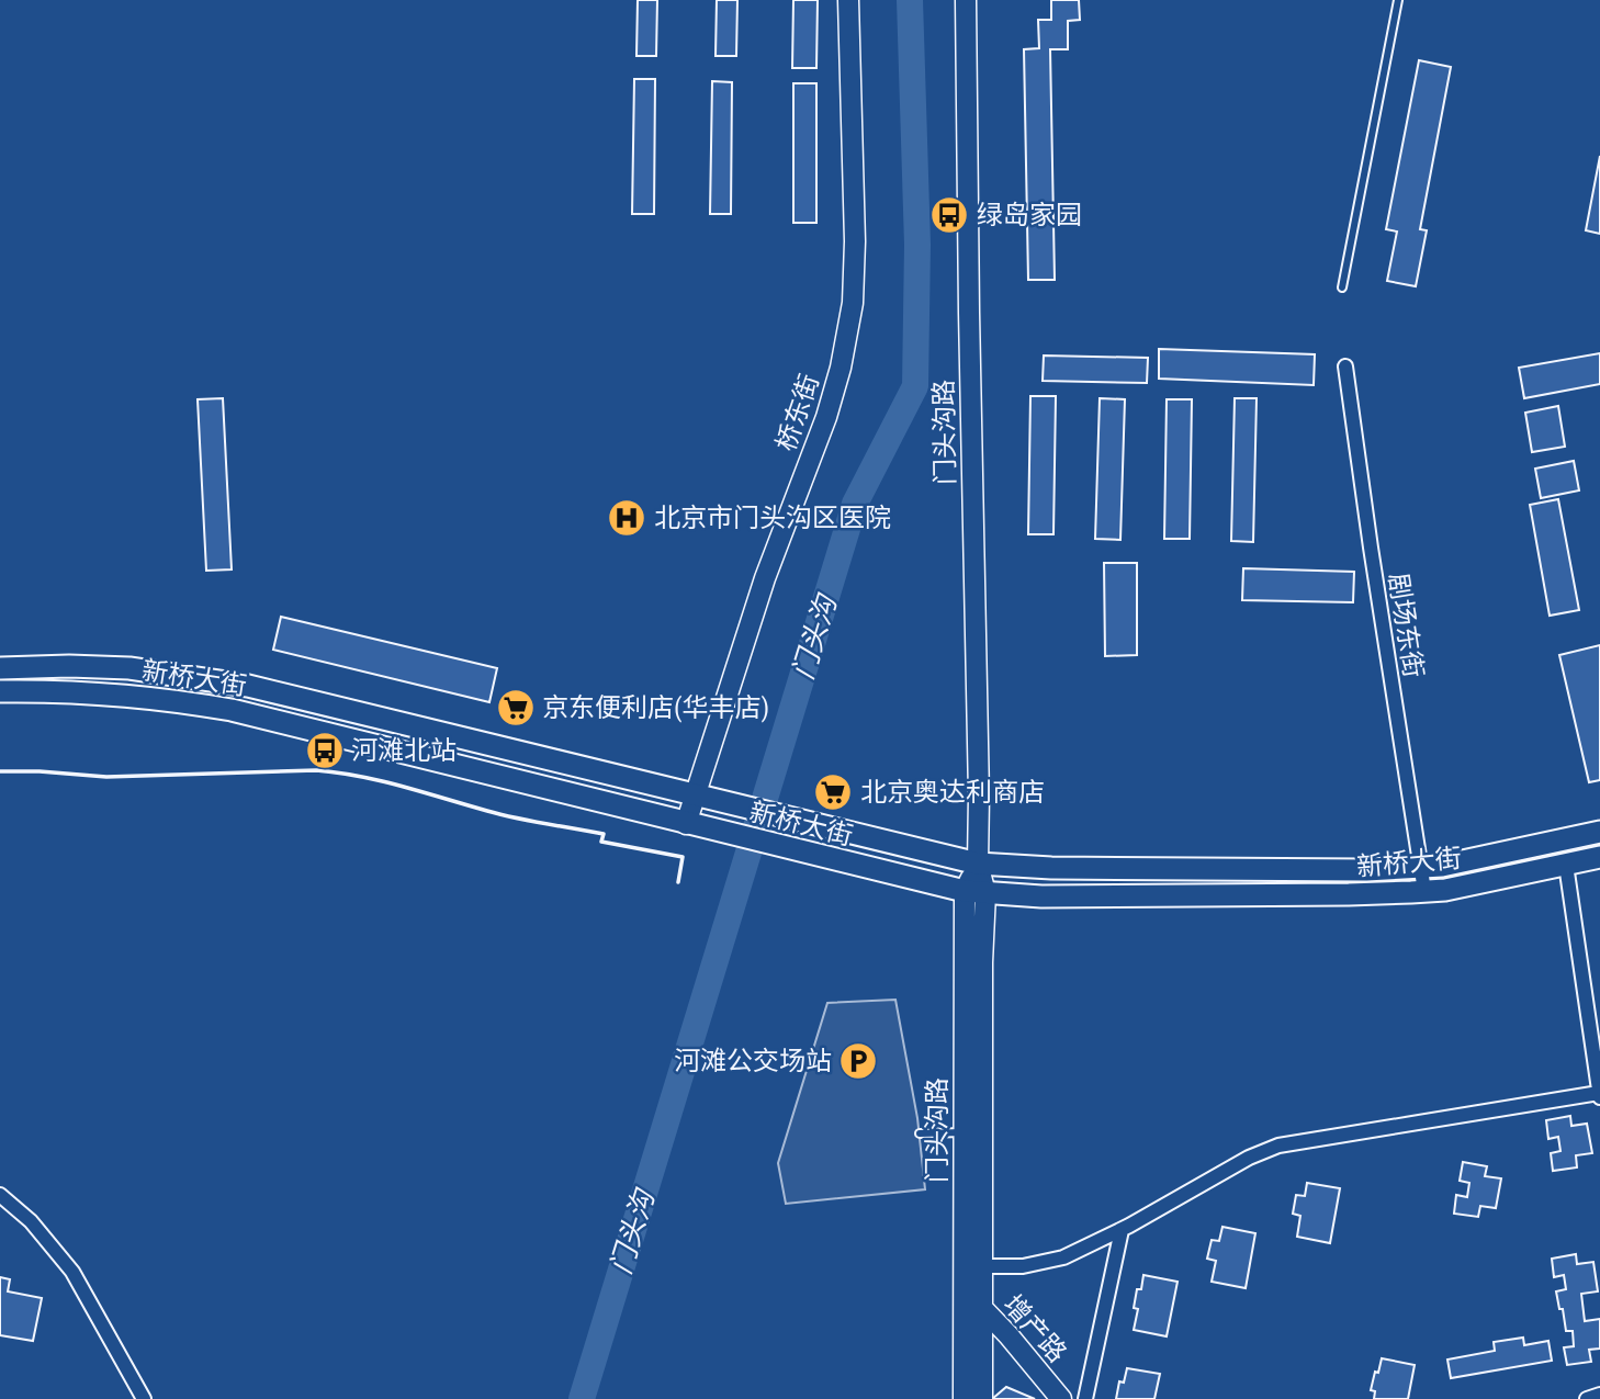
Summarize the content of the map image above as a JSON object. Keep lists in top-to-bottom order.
{
  "streets": {
    "main road": ["新桥大街"],
    "street": [
      "桥东街",
      "门头沟路",
      "剧场东街",
      "增产路"
    ]
  },
  "crossings": [
    ["桥东街", "新桥大街"],
    ["门头沟路", "新桥大街"],
    ["门头沟路", "增产路"],
    ["剧场东街", "新桥大街"]
  ],
  "water": ["门头沟"],
  "places": {
    "bus stop": ["绿岛家园", "河滩北站"],
    "hospital": ["北京市门头沟区医院"],
    "supermarket": ["京东便利店(华丰店)", "北京奥达利商店"],
    "parking": ["河滩公交场站"]
  }
}
